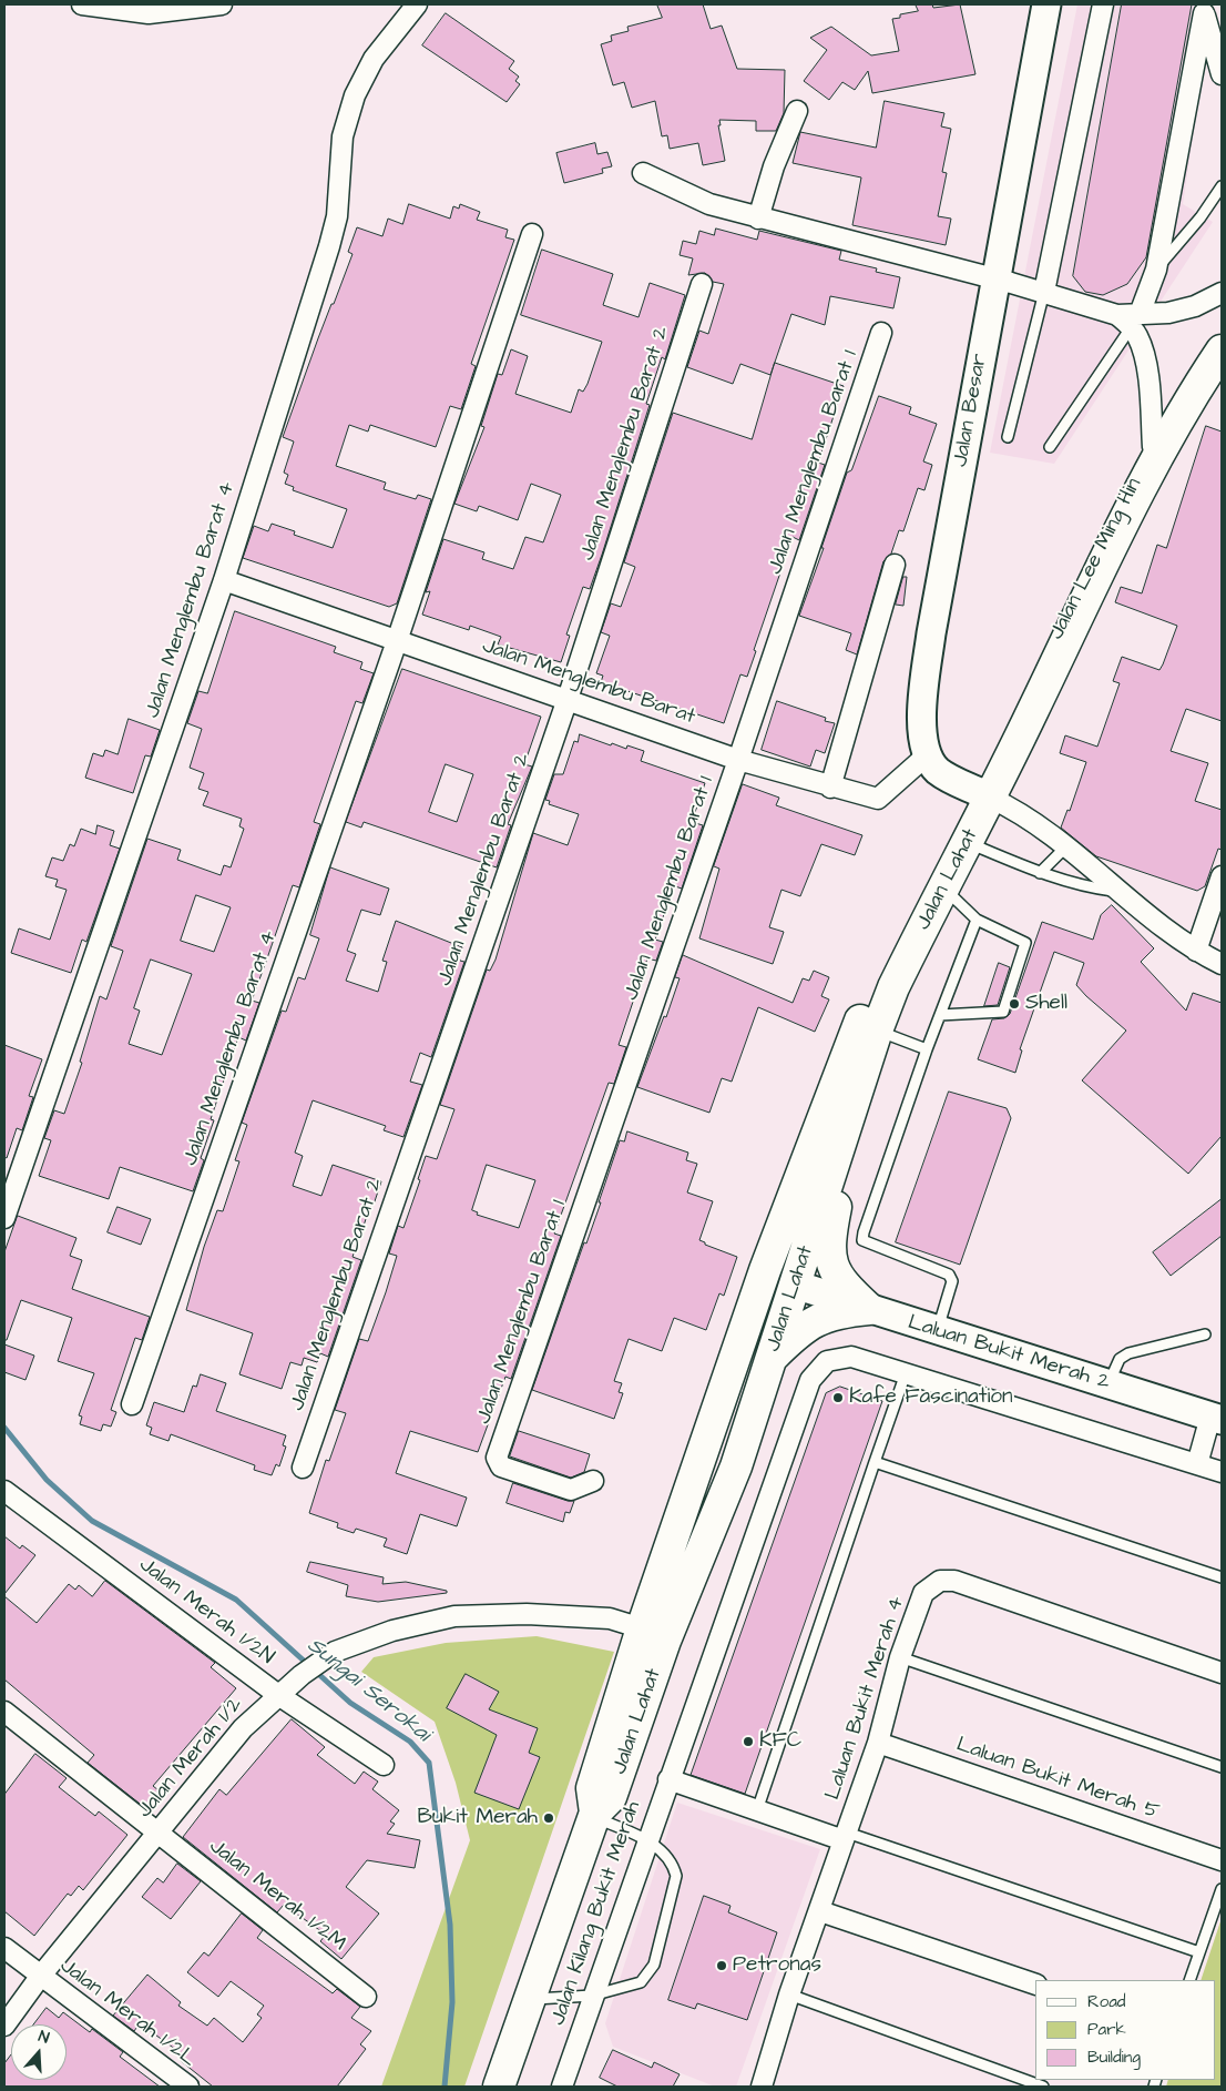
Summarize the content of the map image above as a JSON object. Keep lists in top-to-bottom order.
{
  "streets": {
    "main road": [
      "Jalan Besar",
      "Jalan Lee Ming Hin",
      "Jalan Lahat",
      "Laluan Bukit Merah 2"
    ],
    "street": [
      "Jalan Menglembu Barat 2",
      "Jalan Menglembu Barat 1",
      "Jalan Menglembu Barat 4",
      "Jalan Menglembu Barat",
      "Jalan Merah 1/2N",
      "Laluan Bukit Merah 4",
      "Jalan Merah 1/2",
      "Laluan Bukit Merah 5",
      "Jalan Merah 1/2M",
      "Jalan Kilang Bukit Merah",
      "Jalan Merah 1/2L"
    ]
  },
  "crossings": [
    ["Jalan Besar", "Jalan Menglembu Barat"],
    ["Jalan Menglembu Barat 2", "Jalan Menglembu Barat"],
    ["Jalan Menglembu Barat 1", "Jalan Menglembu Barat"],
    ["Jalan Lee Ming Hin", "Jalan Lahat"],
    ["Jalan Menglembu Barat 4", "Jalan Menglembu Barat"],
    ["Jalan Lahat", "Laluan Bukit Merah 2"],
    ["Jalan Lahat", "Jalan Merah 1/2"],
    ["Jalan Merah 1/2N", "Jalan Merah 1/2"],
    ["Laluan Bukit Merah 4", "Laluan Bukit Merah 5"],
    ["Jalan Merah 1/2", "Jalan Merah 1/2M"],
    ["Jalan Merah 1/2", "Jalan Merah 1/2L"]
  ],
  "water": ["Sungai Serokai"],
  "places": [
    "Shell",
    "Kafe Fascination",
    "KFC",
    "Bukit Merah",
    "Petronas"
  ],
  "legend": ["Road", "Park", "Building"],
  "north": "top"
}
